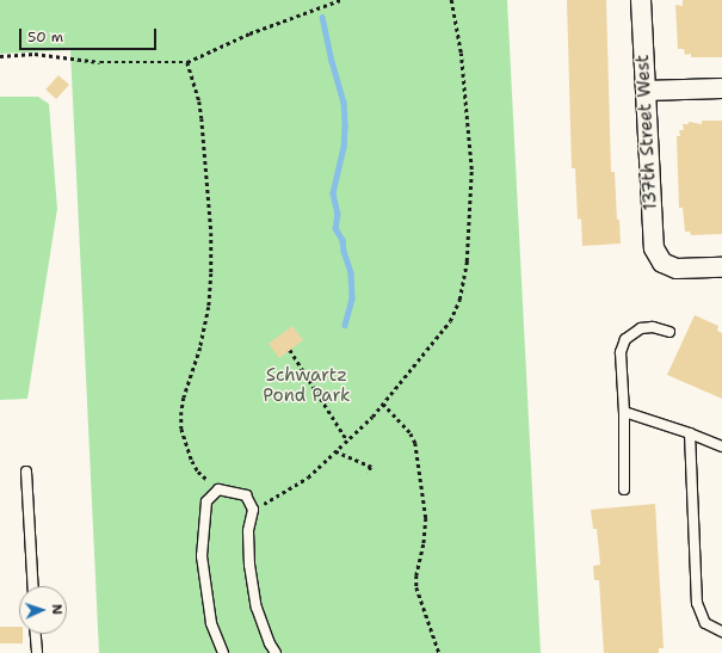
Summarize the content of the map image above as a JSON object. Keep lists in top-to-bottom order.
{
  "streets": {
    "street": ["137th Street West"]
  },
  "parks": ["Schwartz Pond Park"],
  "scale_bar": "50 m",
  "north": "right"
}
